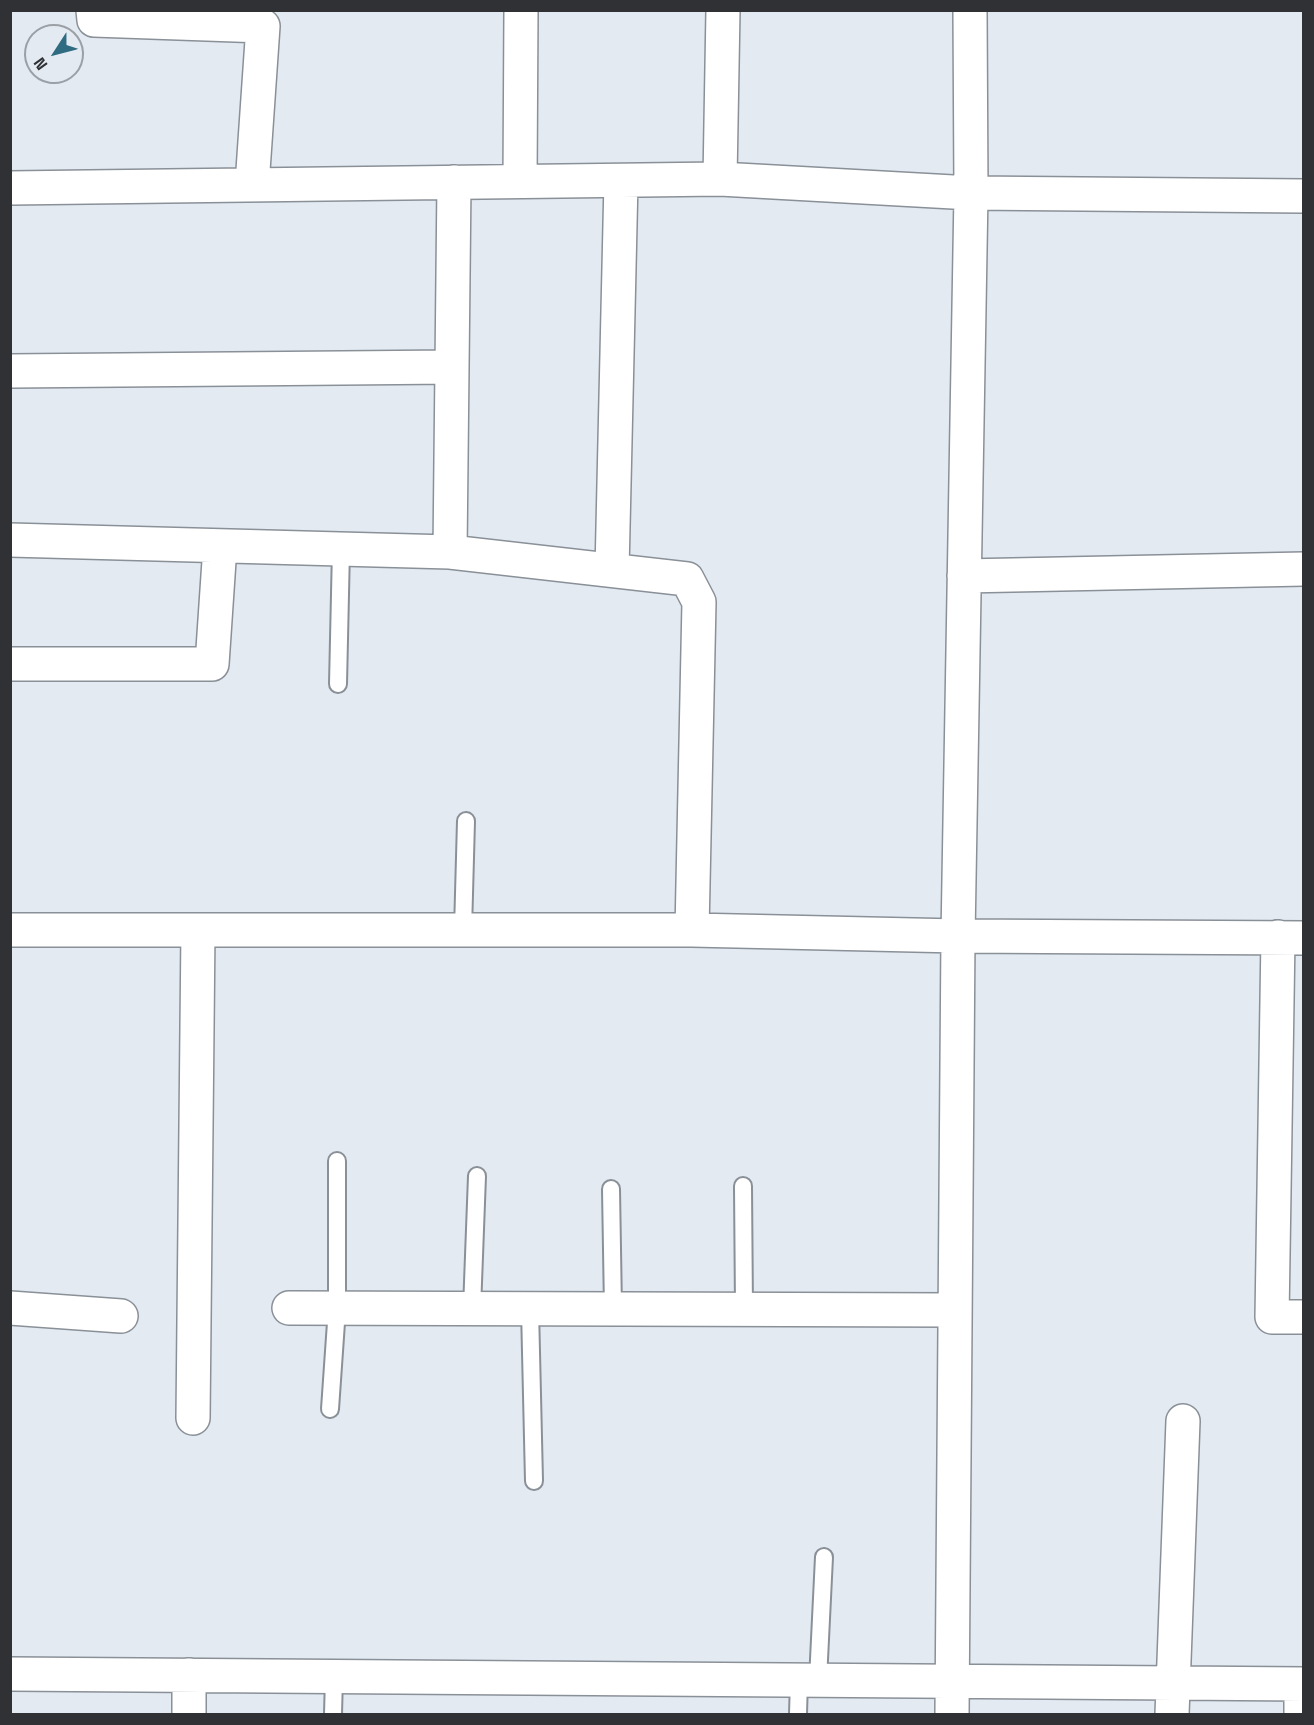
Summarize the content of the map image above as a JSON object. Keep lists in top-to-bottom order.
{
  "north": "bottom left"
}
